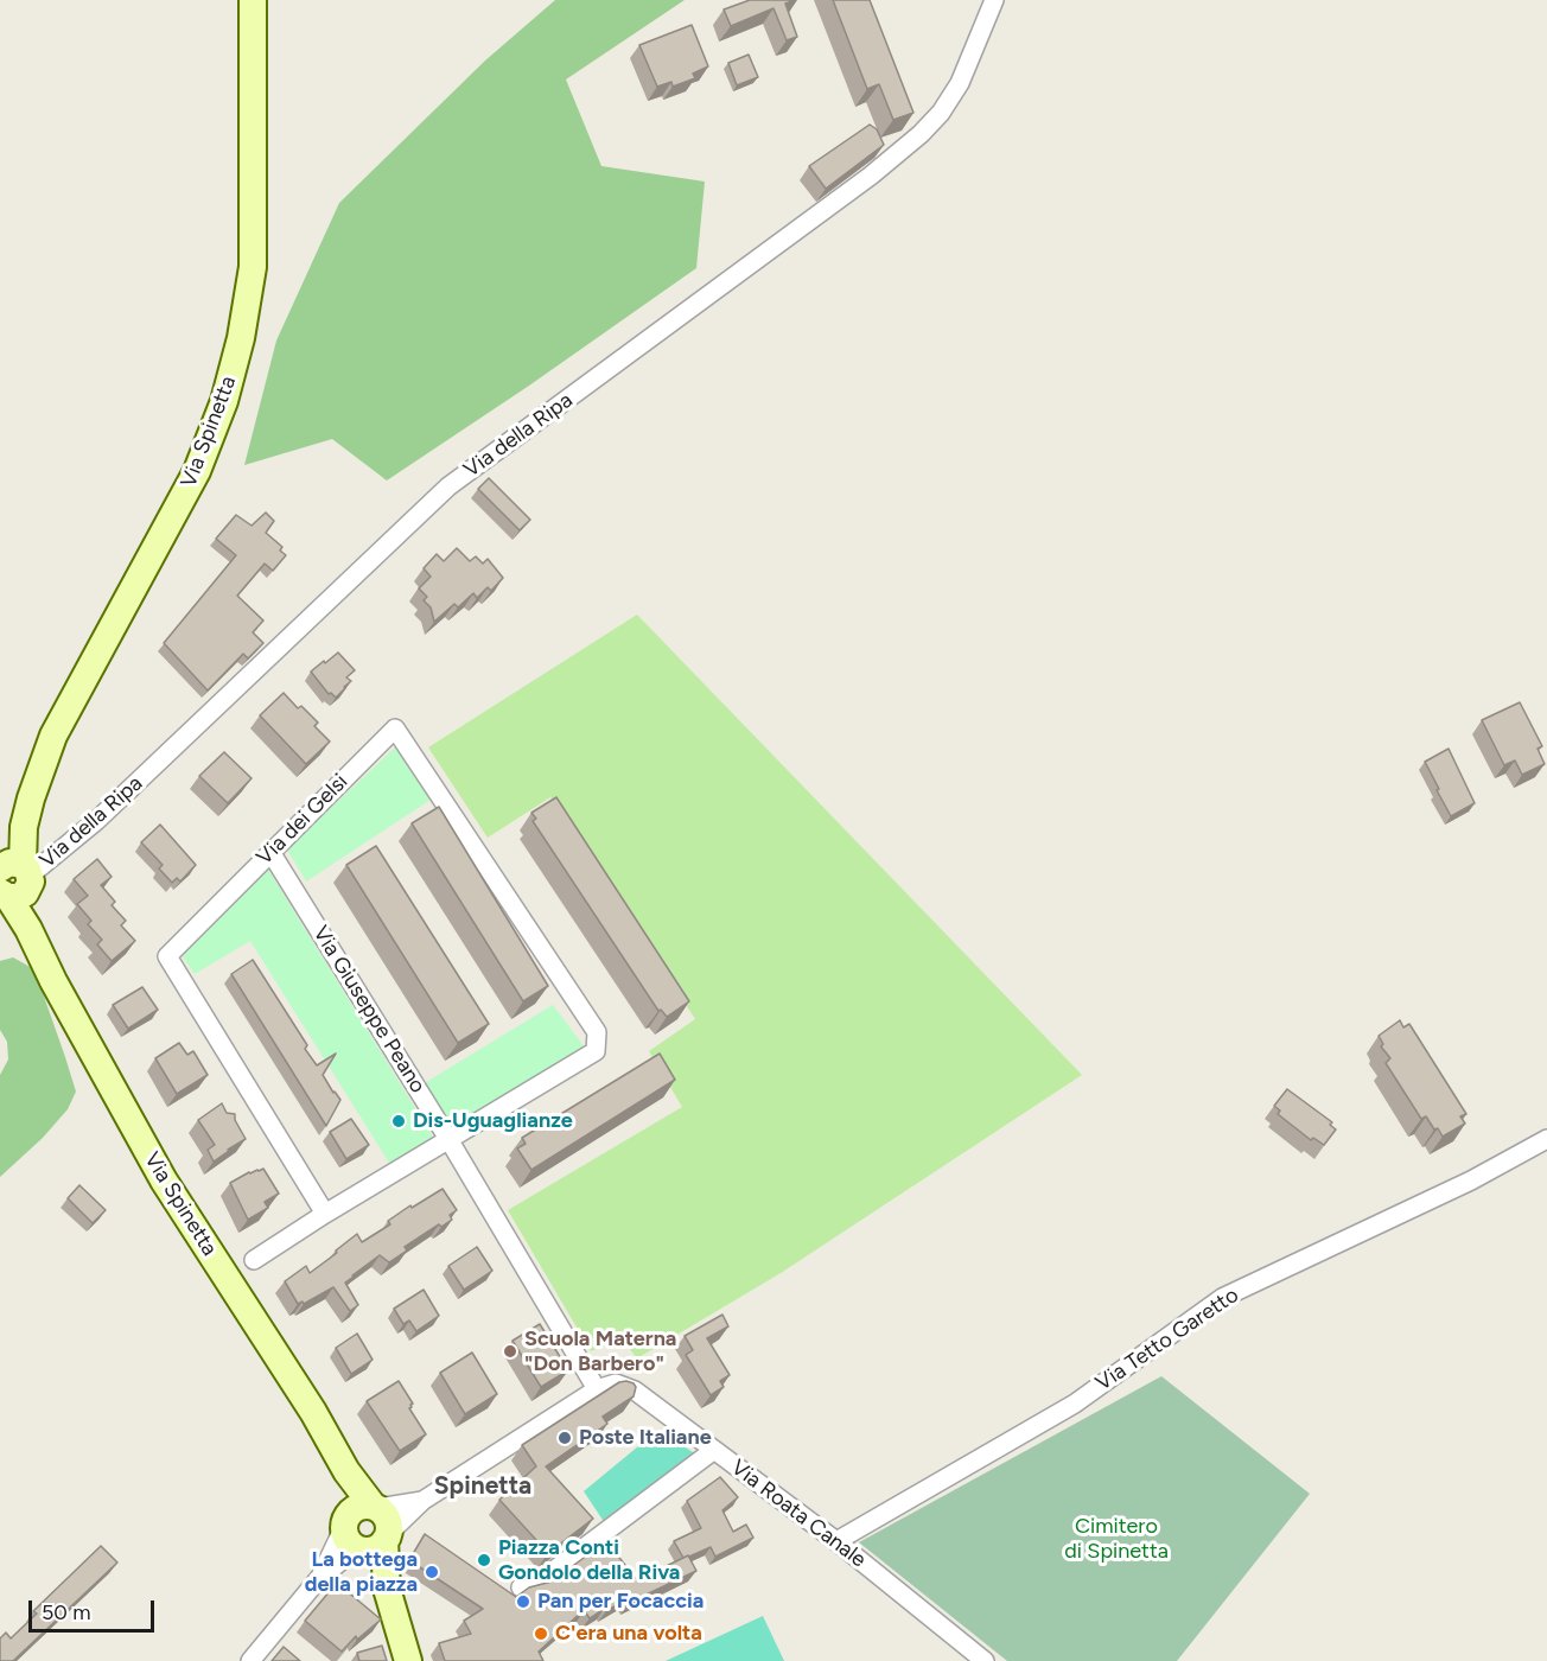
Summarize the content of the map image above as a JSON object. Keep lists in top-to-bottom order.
{
  "streets": {
    "main road": ["Via Spinetta"],
    "street": [
      "Via della Ripa",
      "Via dei Gelsi",
      "Via Giuseppe Peano",
      "Via Tetto Garetto",
      "Via Roata Canale"
    ]
  },
  "crossings": [
    ["Via Spinetta", "Via della Ripa"],
    ["Via dei Gelsi", "Via Giuseppe Peano"],
    ["Via Giuseppe Peano", "Via Roata Canale"],
    ["Via Tetto Garetto", "Via Roata Canale"]
  ],
  "districts": ["Spinetta"],
  "parks": ["Cimitero di Spinetta"],
  "places": [
    "Dis-Uguaglianze",
    "Scuola Materna \"Don Barbero\"",
    "Poste Italiane",
    "Piazza Conti Gondolo della Riva",
    "La bottega della piazza",
    "Pan per Focaccia",
    "C'era una volta"
  ],
  "scale_bar": "50 m"
}
